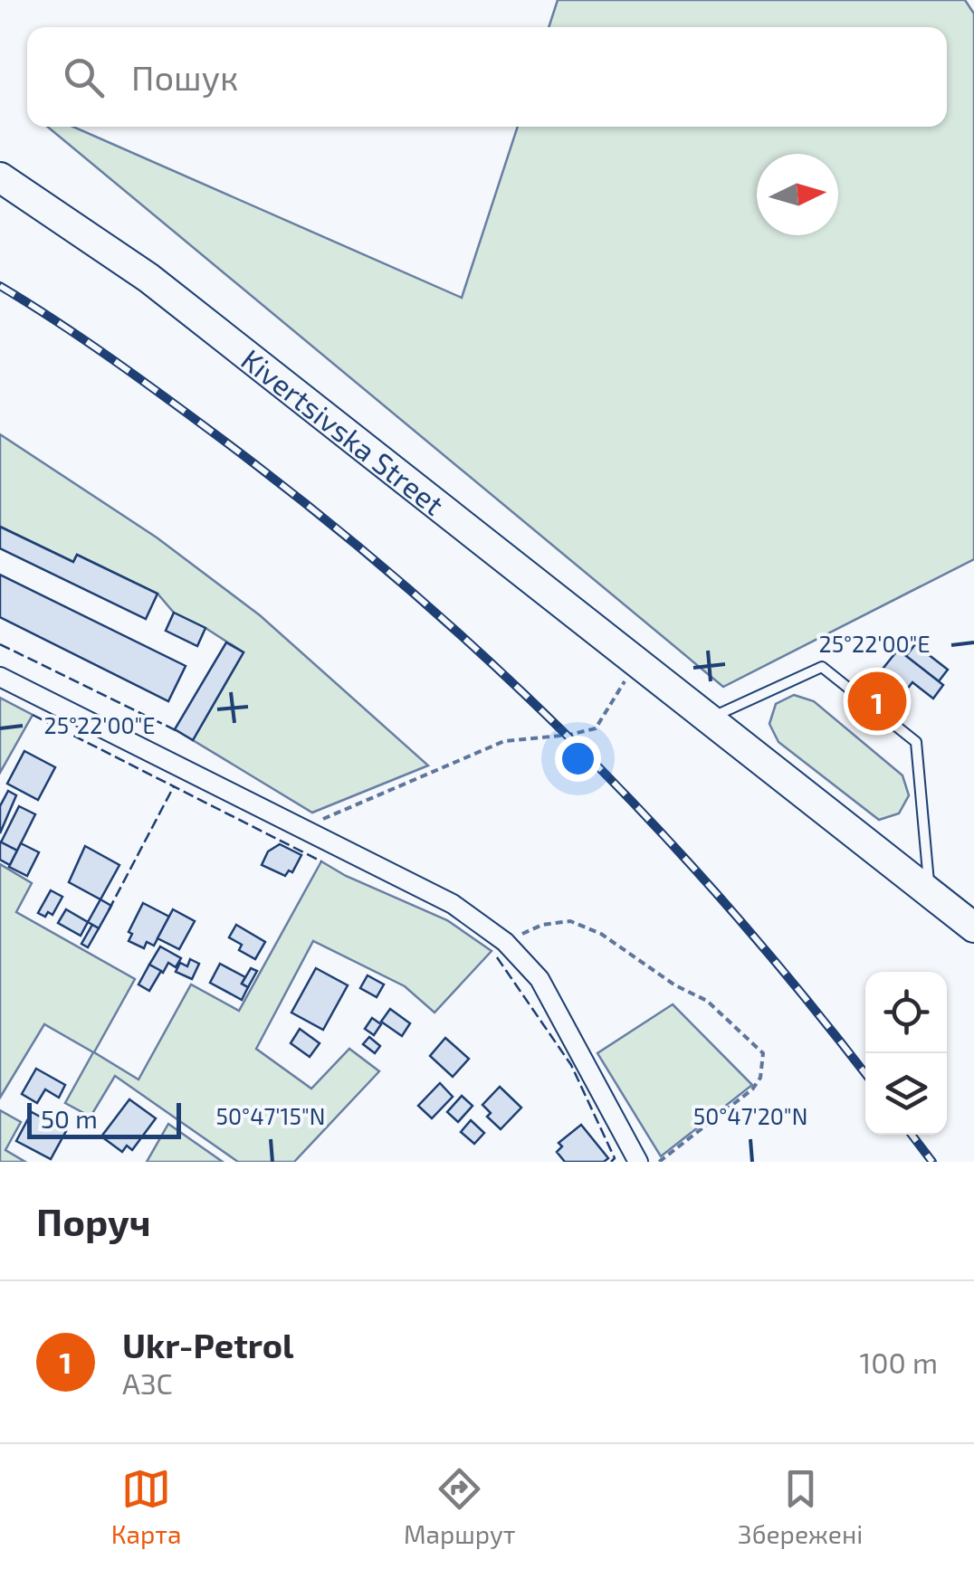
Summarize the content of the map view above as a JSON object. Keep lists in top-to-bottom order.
{
  "streets": {
    "main road": ["Kivertsivska Street"]
  },
  "scale_bar": "50 m",
  "north": "right",
  "page": {
    "search": "Пошук",
    "pins": "1",
    "scale": "50 m",
    "heading": "Поруч",
    "list": [
      {
        "mark": "1",
        "name": "Ukr-Petrol",
        "note": "АЗС",
        "value": "100 m"
      }
    ],
    "nav": ["Карта", "Маршрут", "Збережені"]
  },
  "coordinates": ["25°22'00\"E", "50°47'15\"N", "50°47'20\"N"]
}
